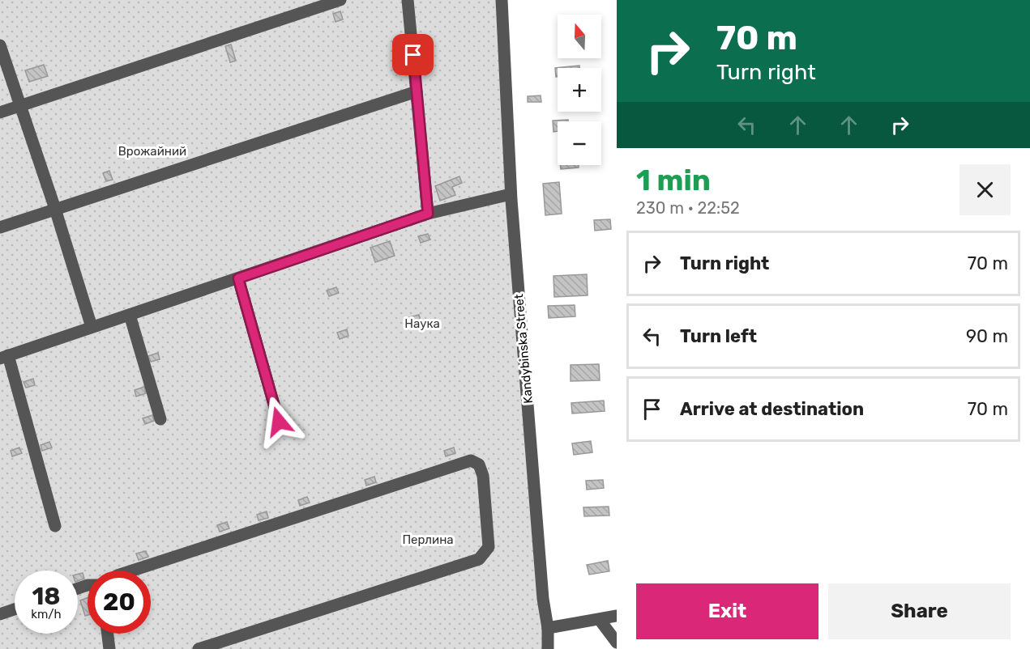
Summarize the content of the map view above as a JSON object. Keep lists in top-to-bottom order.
{
  "streets": {
    "street": ["Kandybinska Street"]
  },
  "parks": ["Врожайний", "Наука", "Перлина"],
  "north": "top",
  "page": {
    "turn": ["70 m", "Turn right"],
    "map_buttons": ["+", "−"],
    "heading": ["1 min", "230 m · 22:52"],
    "list": [
      {
        "name": "Turn right",
        "value": "70 m"
      },
      {
        "name": "Turn left",
        "value": "90 m"
      },
      {
        "name": "Arrive at destination",
        "value": "70 m"
      }
    ],
    "speed": "18 km/h",
    "limit": "20",
    "buttons": ["Exit", "Share"]
  }
}
